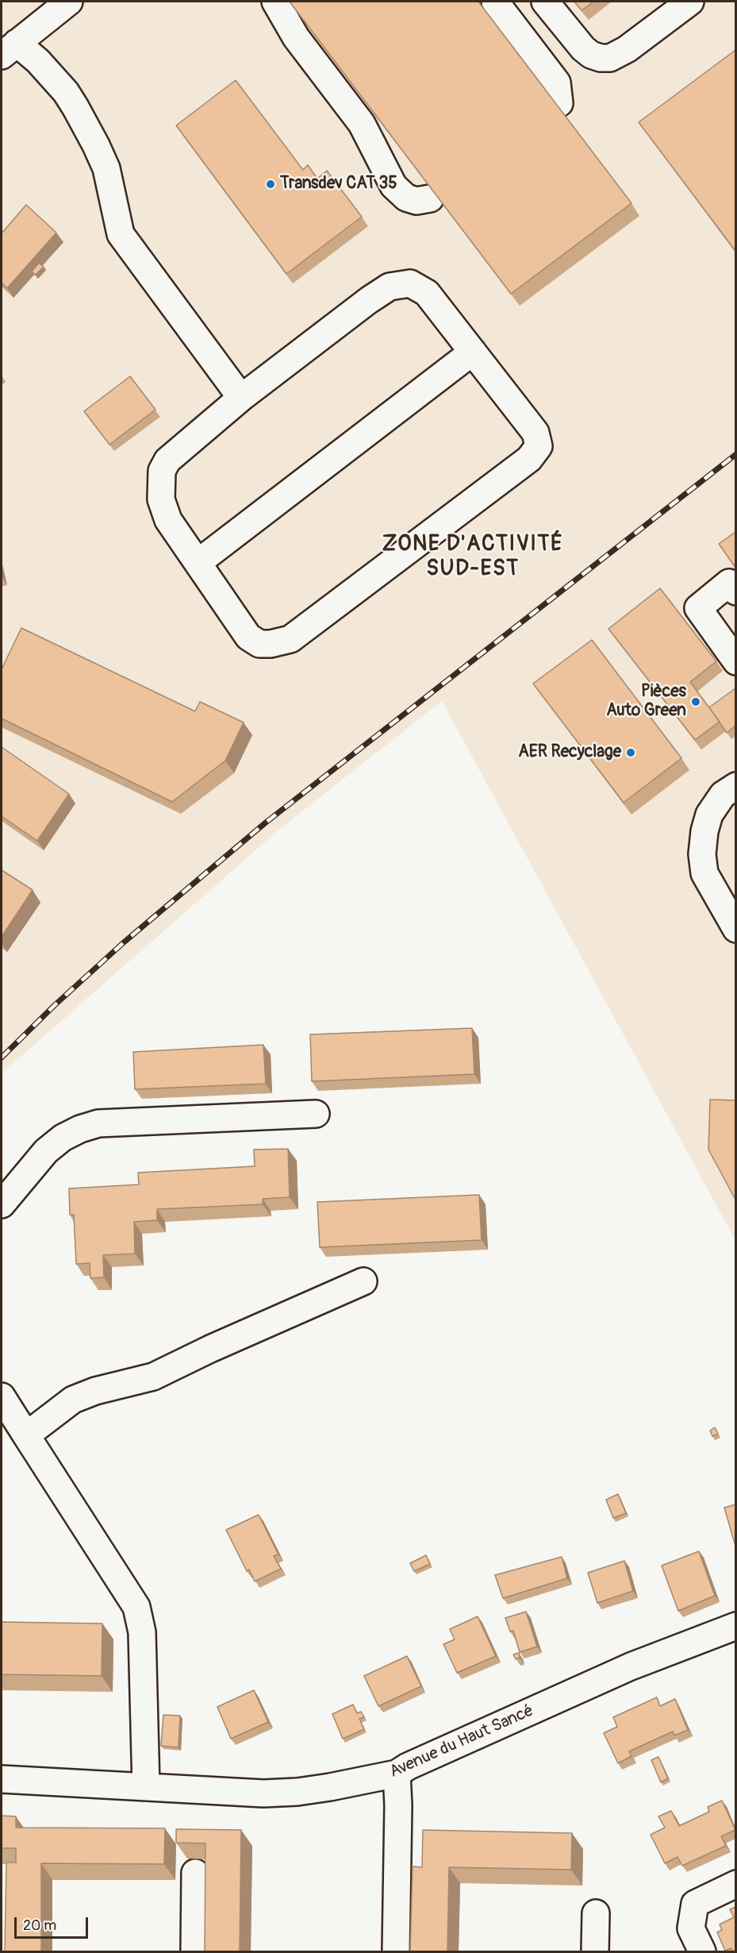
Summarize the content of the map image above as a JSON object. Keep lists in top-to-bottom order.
{
  "streets": {
    "street": ["Avenue du Haut Sancé"]
  },
  "districts": ["ZONE D'ACTIVITÉ SUD-EST"],
  "places": ["Transdev CAT 35", "Pièces Auto Green", "AER Recyclage"],
  "scale_bar": "20 m"
}
